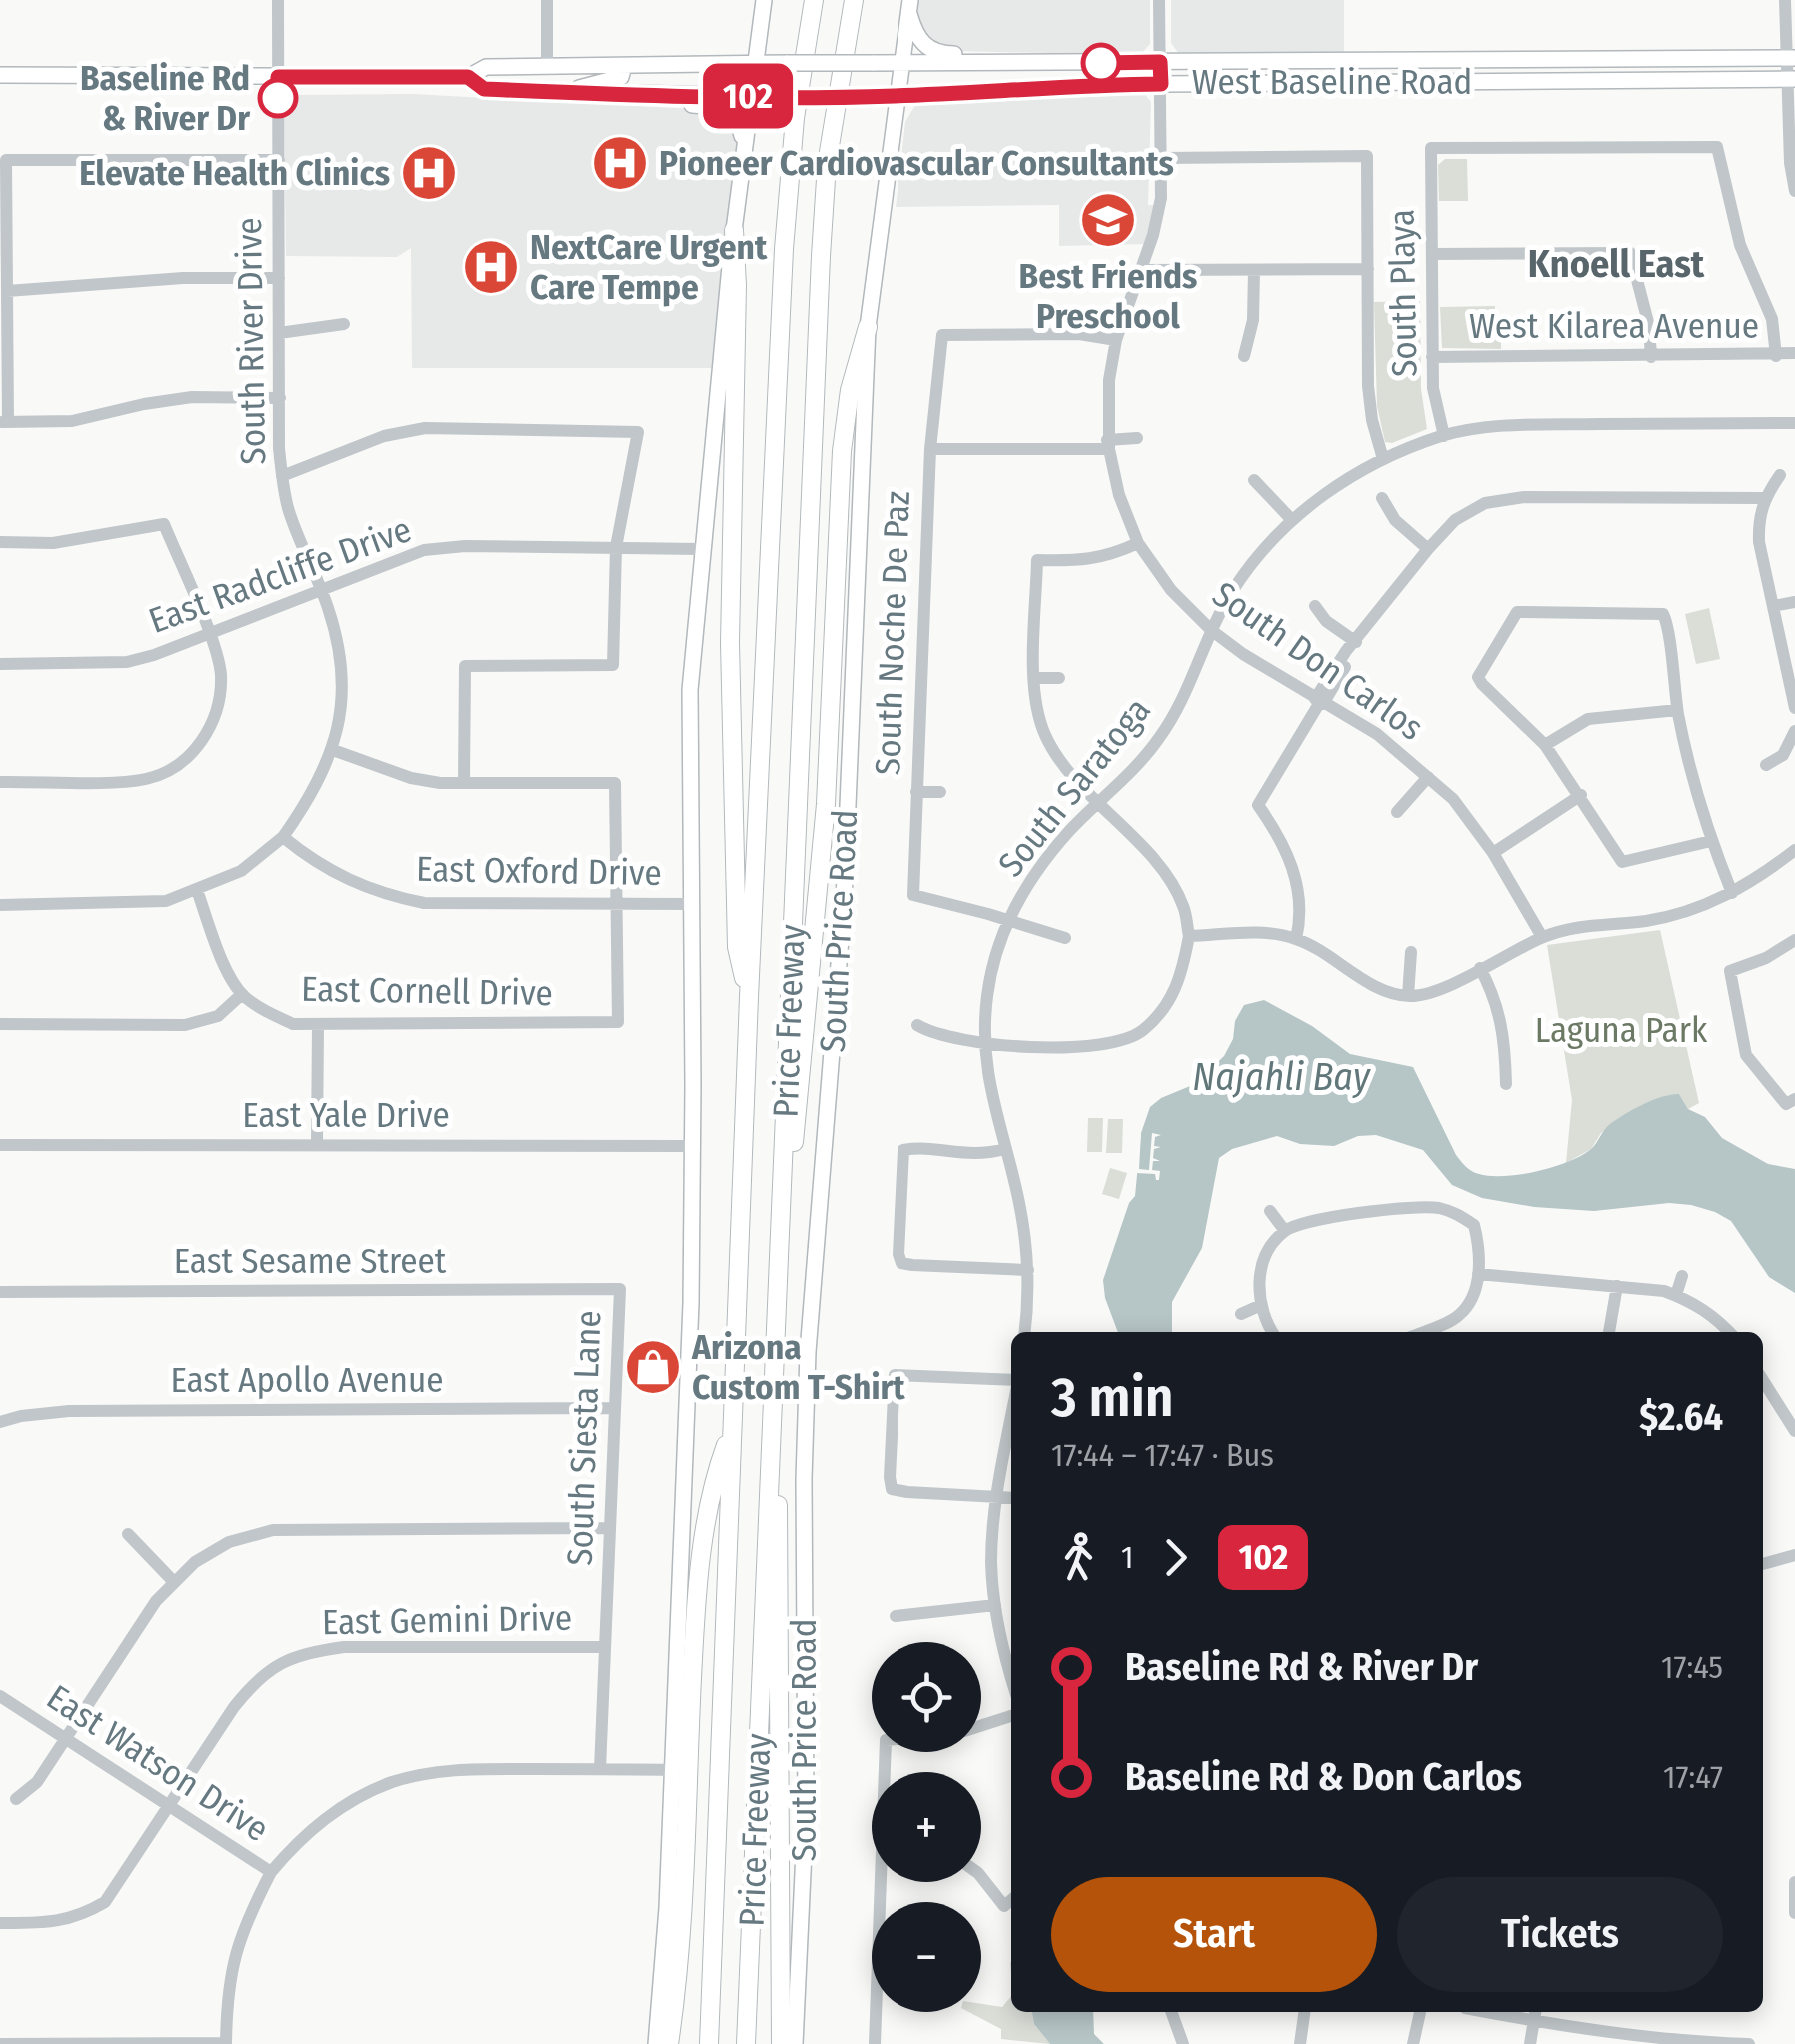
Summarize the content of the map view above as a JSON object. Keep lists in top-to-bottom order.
{
  "streets": {
    "highway": ["Price Freeway"],
    "main road": ["West Baseline Road", "South Price Road"],
    "street": [
      "South Playa",
      "West Kilarea Avenue",
      "South River Drive",
      "East Radcliffe Drive",
      "South Noche De Paz",
      "South Don Carlos",
      "South Saratoga",
      "East Oxford Drive",
      "East Cornell Drive",
      "East Yale Drive",
      "East Sesame Street",
      "East Apollo Avenue",
      "South Siesta Lane",
      "East Gemini Drive",
      "East Watson Drive"
    ]
  },
  "crossings": [
    ["West Baseline Road", "South Don Carlos"],
    ["West Baseline Road", "South Price Road"],
    ["South Playa", "West Kilarea Avenue"],
    ["South Playa", "South Saratoga"],
    ["South River Drive", "East Radcliffe Drive"],
    ["South River Drive", "East Oxford Drive"],
    ["South Noche De Paz", "South Don Carlos"],
    ["South Noche De Paz", "South Saratoga"],
    ["South Don Carlos", "South Saratoga"],
    ["East Oxford Drive", "East Cornell Drive"],
    ["East Sesame Street", "South Siesta Lane"],
    ["East Apollo Avenue", "South Siesta Lane"],
    ["South Siesta Lane", "East Gemini Drive"],
    ["South Siesta Lane", "East Watson Drive"],
    ["East Gemini Drive", "East Watson Drive"]
  ],
  "districts": ["Knoell East"],
  "water": ["Najahli Bay"],
  "parks": ["Laguna Park"],
  "places": {
    "other": ["Baseline Rd & River Dr"],
    "hospital": ["Pioneer Cardiovascular Consultants", "Elevate Health Clinics", "NextCare Urgent Care Tempe"],
    "school or university": ["Best Friends Preschool"],
    "shop": ["Arizona Custom T-Shirt"]
  },
  "lines": ["bus line 102"],
  "page": {
    "on_map": "102",
    "heading": ["3 min", "17:44 – 17:47 · Bus", "$2.64"],
    "legs": ["1", "102"],
    "list": [
      {
        "name": "Baseline Rd & River Dr",
        "value": "17:45"
      },
      {
        "name": "Baseline Rd & Don Carlos",
        "value": "17:47"
      }
    ],
    "map_buttons": ["+", "−"],
    "buttons": ["Start", "Tickets"]
  }
}
